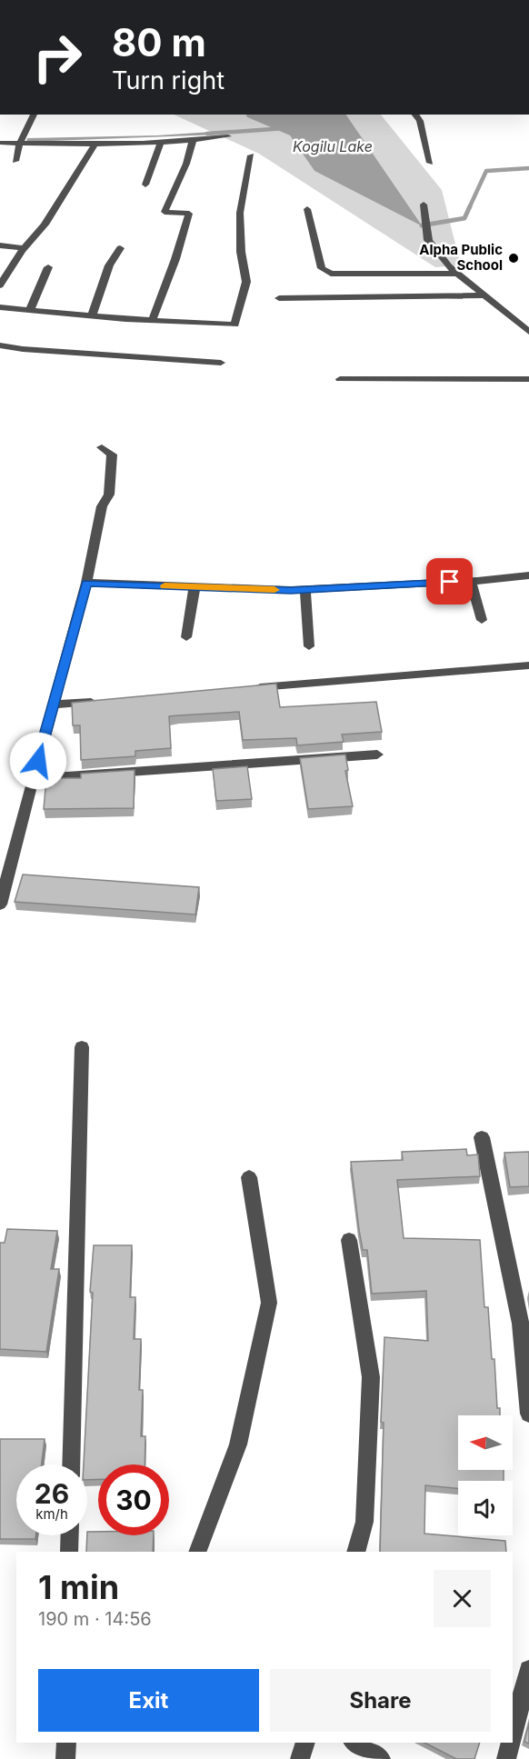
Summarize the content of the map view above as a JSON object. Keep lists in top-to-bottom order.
{
  "water": ["Kogilu Lake"],
  "places": ["Alpha Public School"],
  "north": "left",
  "page": {
    "turn": ["80 m", "Turn right"],
    "speed": "26 km/h",
    "limit": "30",
    "heading": ["1 min", "190 m · 14:56"],
    "buttons": ["Exit", "Share"]
  }
}
